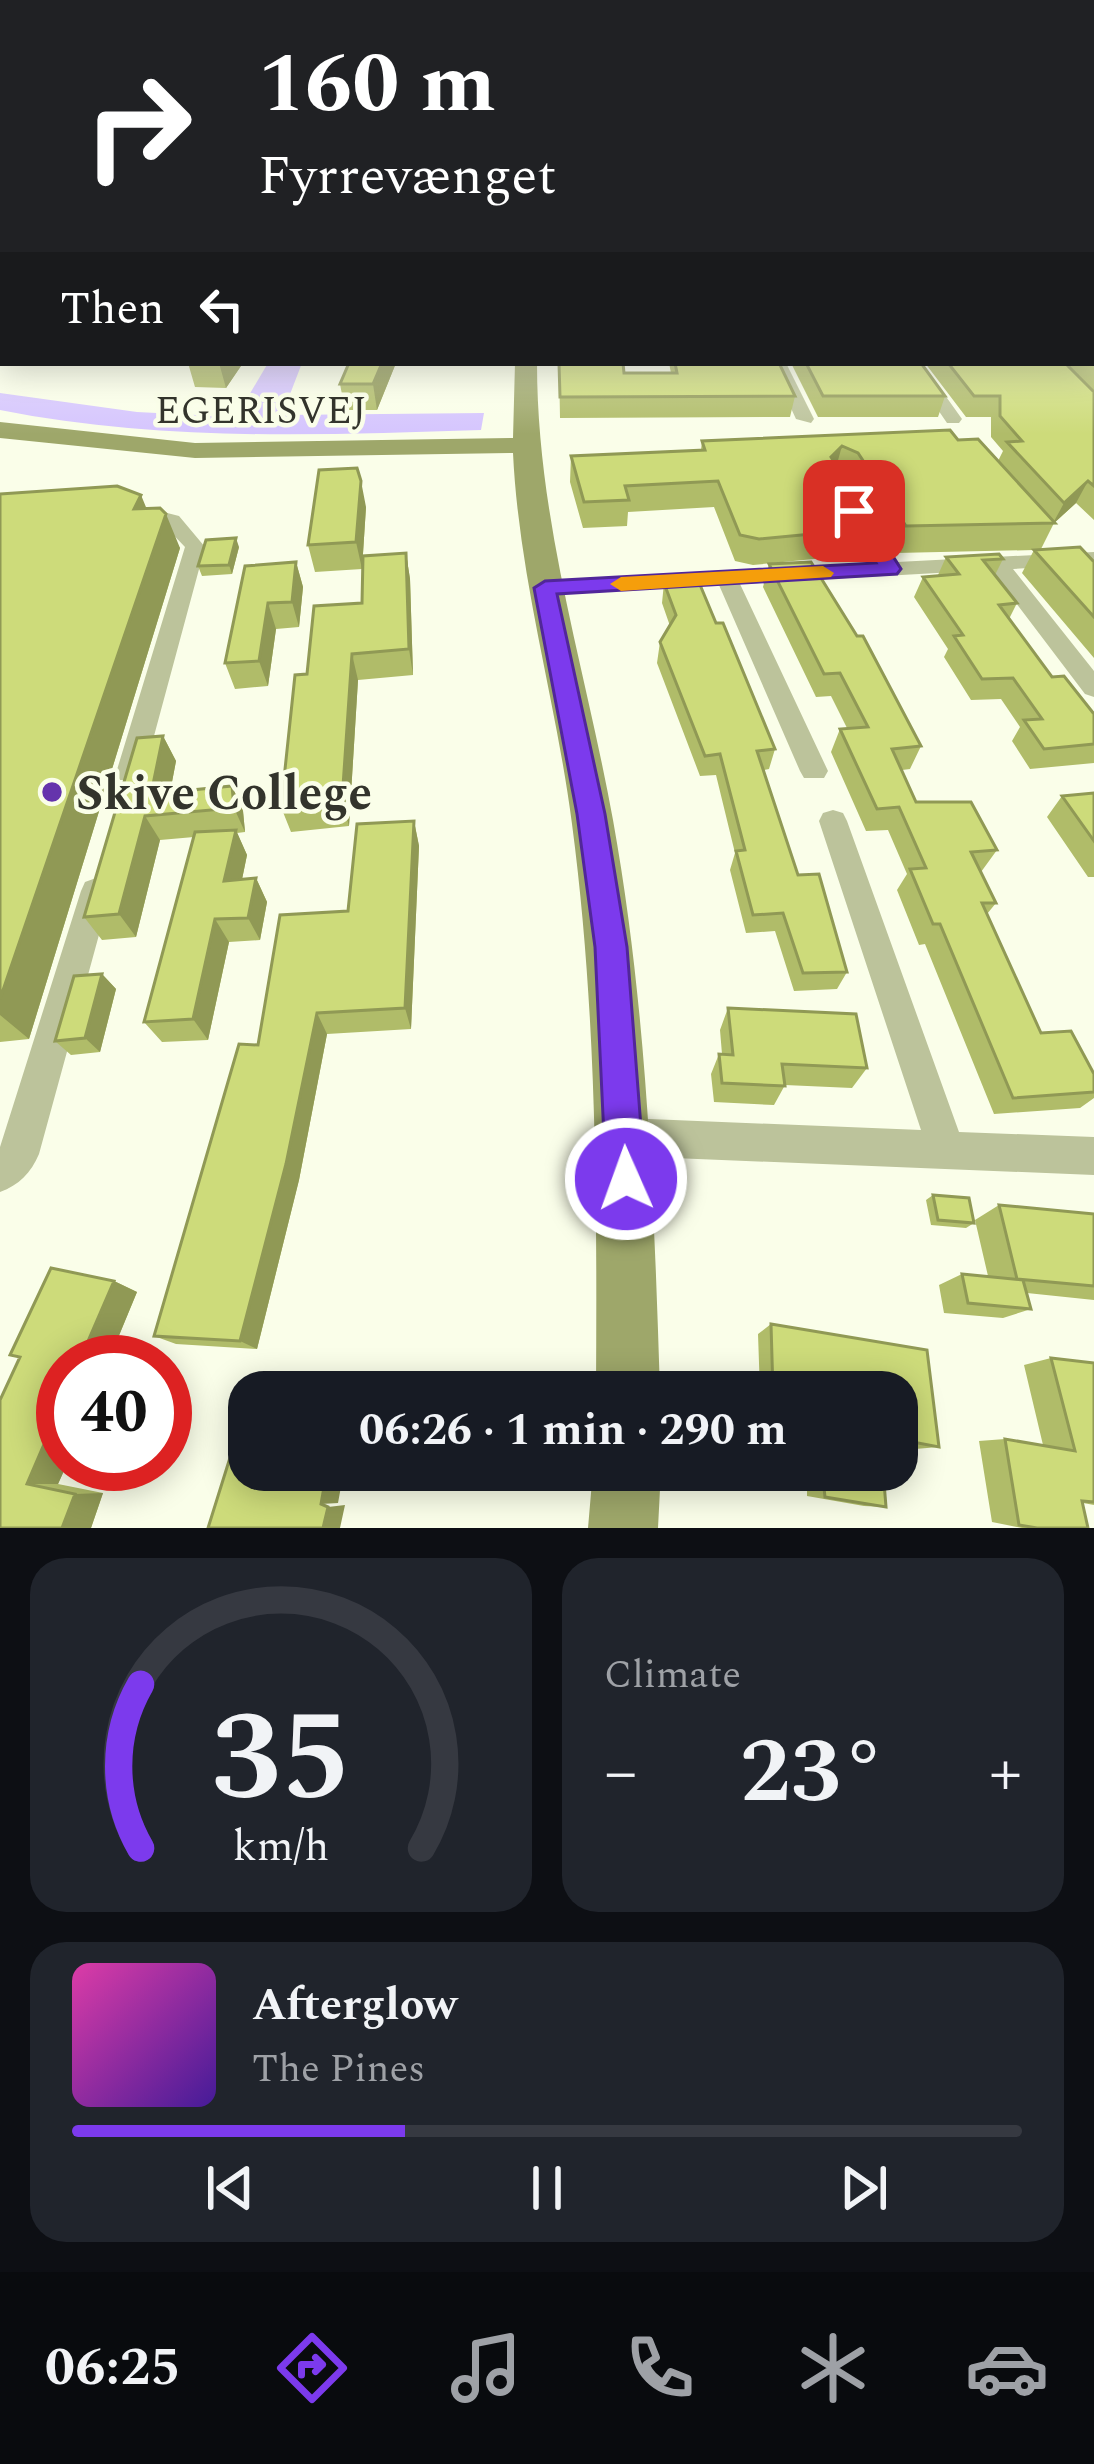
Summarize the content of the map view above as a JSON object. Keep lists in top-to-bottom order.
{
  "streets": {
    "street": ["EGERISVEJ"]
  },
  "places": ["Skive College"],
  "page": {
    "turn": ["160 m", "Fyrrevænget"],
    "then": "Then",
    "limit": "40",
    "trip": "06:26 · 1 min · 290 m",
    "tile": "Climate",
    "heat": ["−", "23°", "+"],
    "song": ["Afterglow", "The Pines"],
    "tabs": "06:25",
    "gauge": ["35", "km/h"]
  }
}
